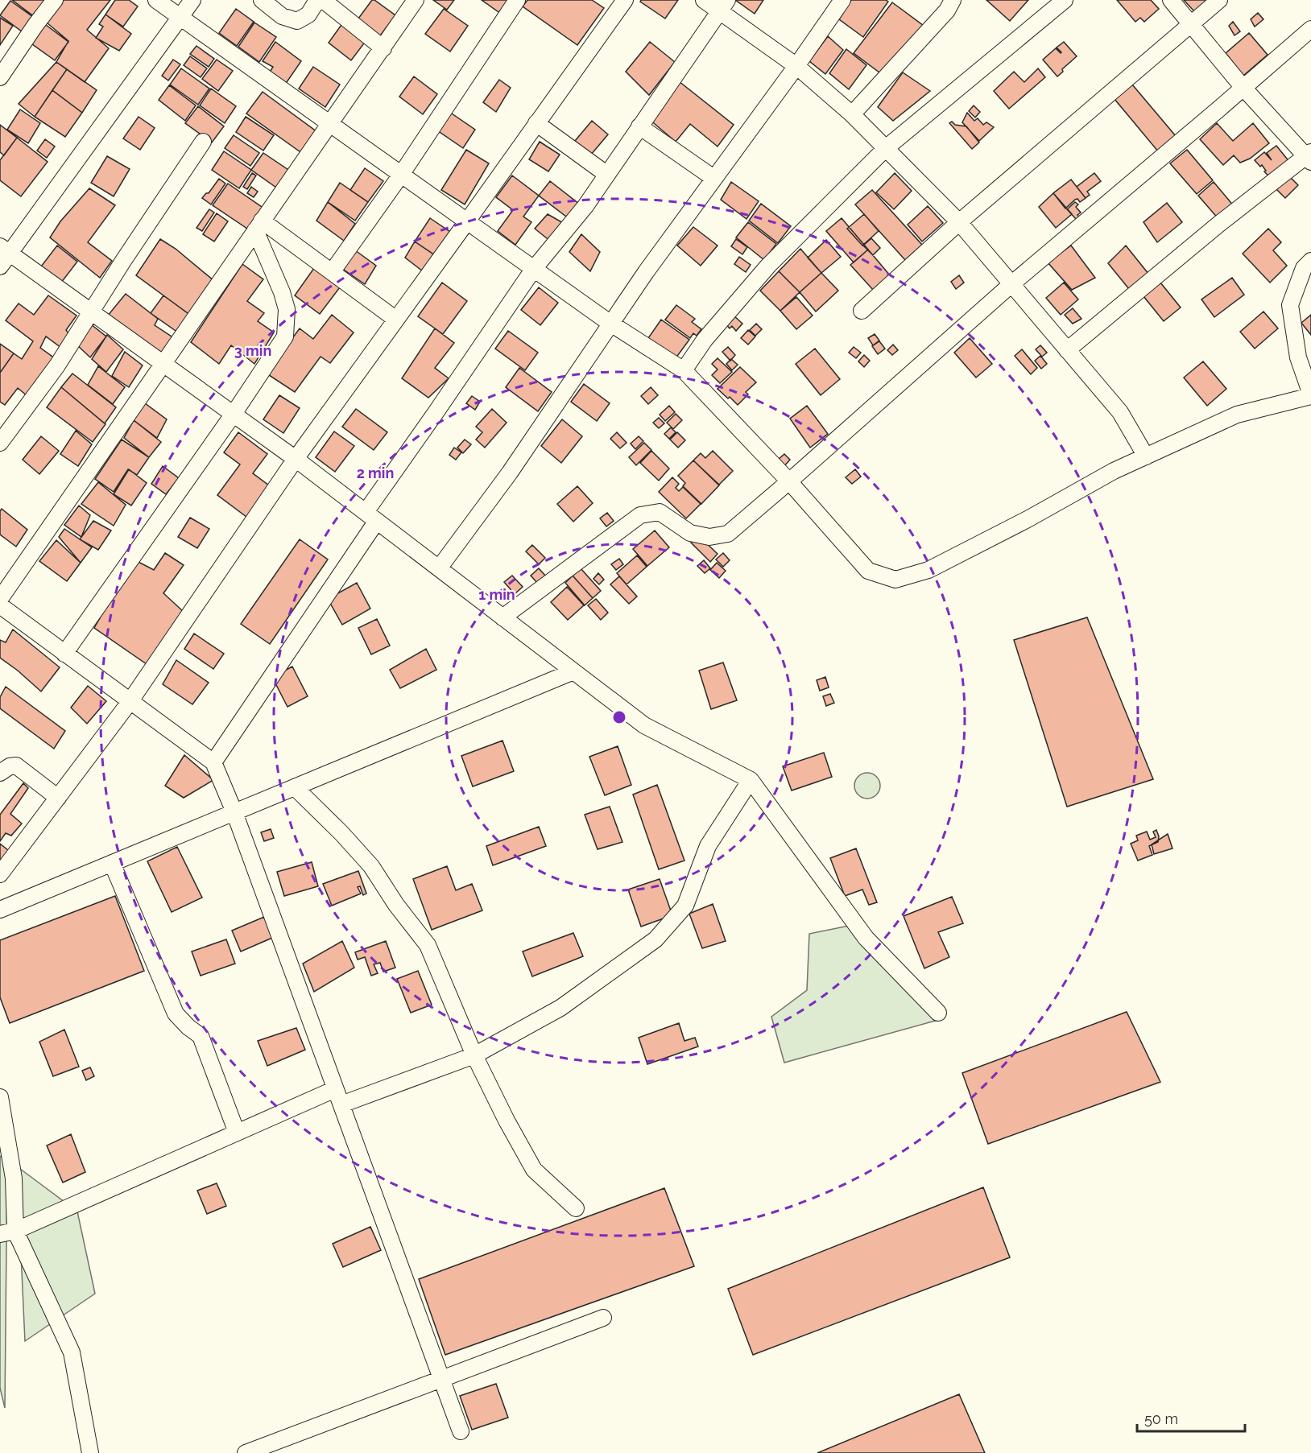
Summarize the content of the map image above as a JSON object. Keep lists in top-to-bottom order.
{
  "scale_bar": "50 m",
  "rings": ["3 min", "2 min", "1 min"]
}
